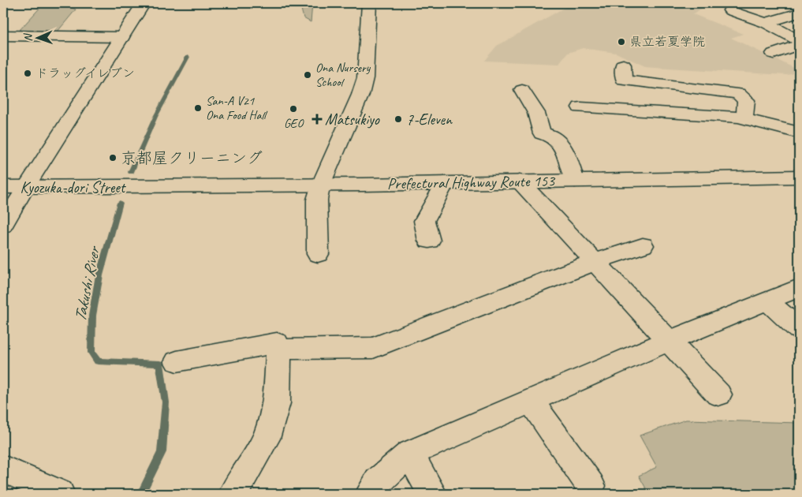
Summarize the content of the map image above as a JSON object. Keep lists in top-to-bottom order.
{
  "streets": {
    "street": ["Prefectural Highway Route 153", "Kyozuka-dori Street"]
  },
  "crossings": [
    ["Prefectural Highway Route 153", "Kyozuka-dori Street"]
  ],
  "water": ["Takushi River"],
  "places": {
    "other": [
      "県立若夏学院",
      "ドラッグイレブン",
      "Ona Nursery School",
      "San-A V21 Ona Food Hall",
      "GEO",
      "7-Eleven",
      "京都屋クリーニング"
    ],
    "health": ["Matsukiyo"]
  },
  "north": "left"
}
